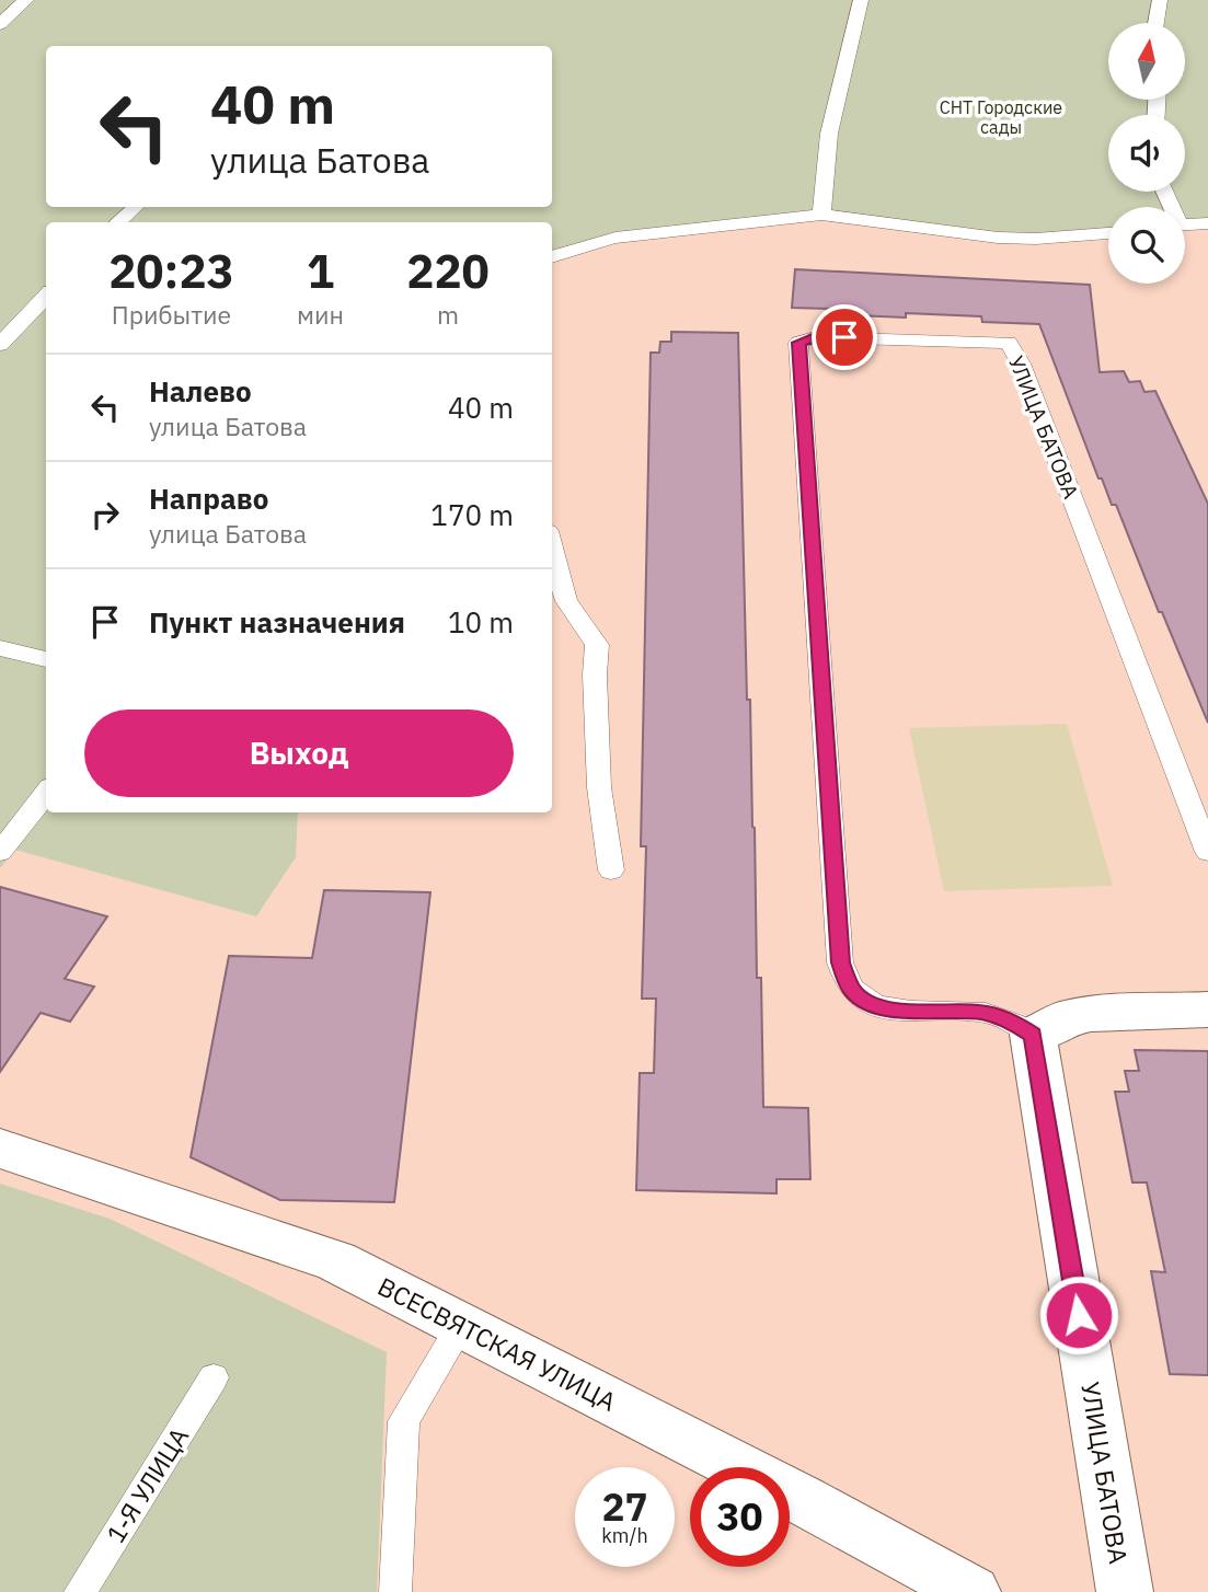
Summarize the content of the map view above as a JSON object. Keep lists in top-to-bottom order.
{
  "streets": {
    "street": ["УЛИЦА БАТОВА", "ВСЕСВЯТСКАЯ УЛИЦА"],
    "lane": ["1-Я УЛИЦА"]
  },
  "parks": ["СНТ Городские сады"],
  "north": "top",
  "page": {
    "turn": ["40 m", "улица Батова"],
    "eta": [
      "20:23",
      "Прибытие",
      "1",
      "мин",
      "220",
      "m"
    ],
    "list": [
      {
        "name": "Налево",
        "note": "улица Батова",
        "value": "40 m"
      },
      {
        "name": "Направо",
        "note": "улица Батова",
        "value": "170 m"
      },
      {
        "name": "Пункт назначения",
        "value": "10 m"
      }
    ],
    "buttons": "Выход",
    "speed": "27 km/h",
    "limit": "30"
  }
}
